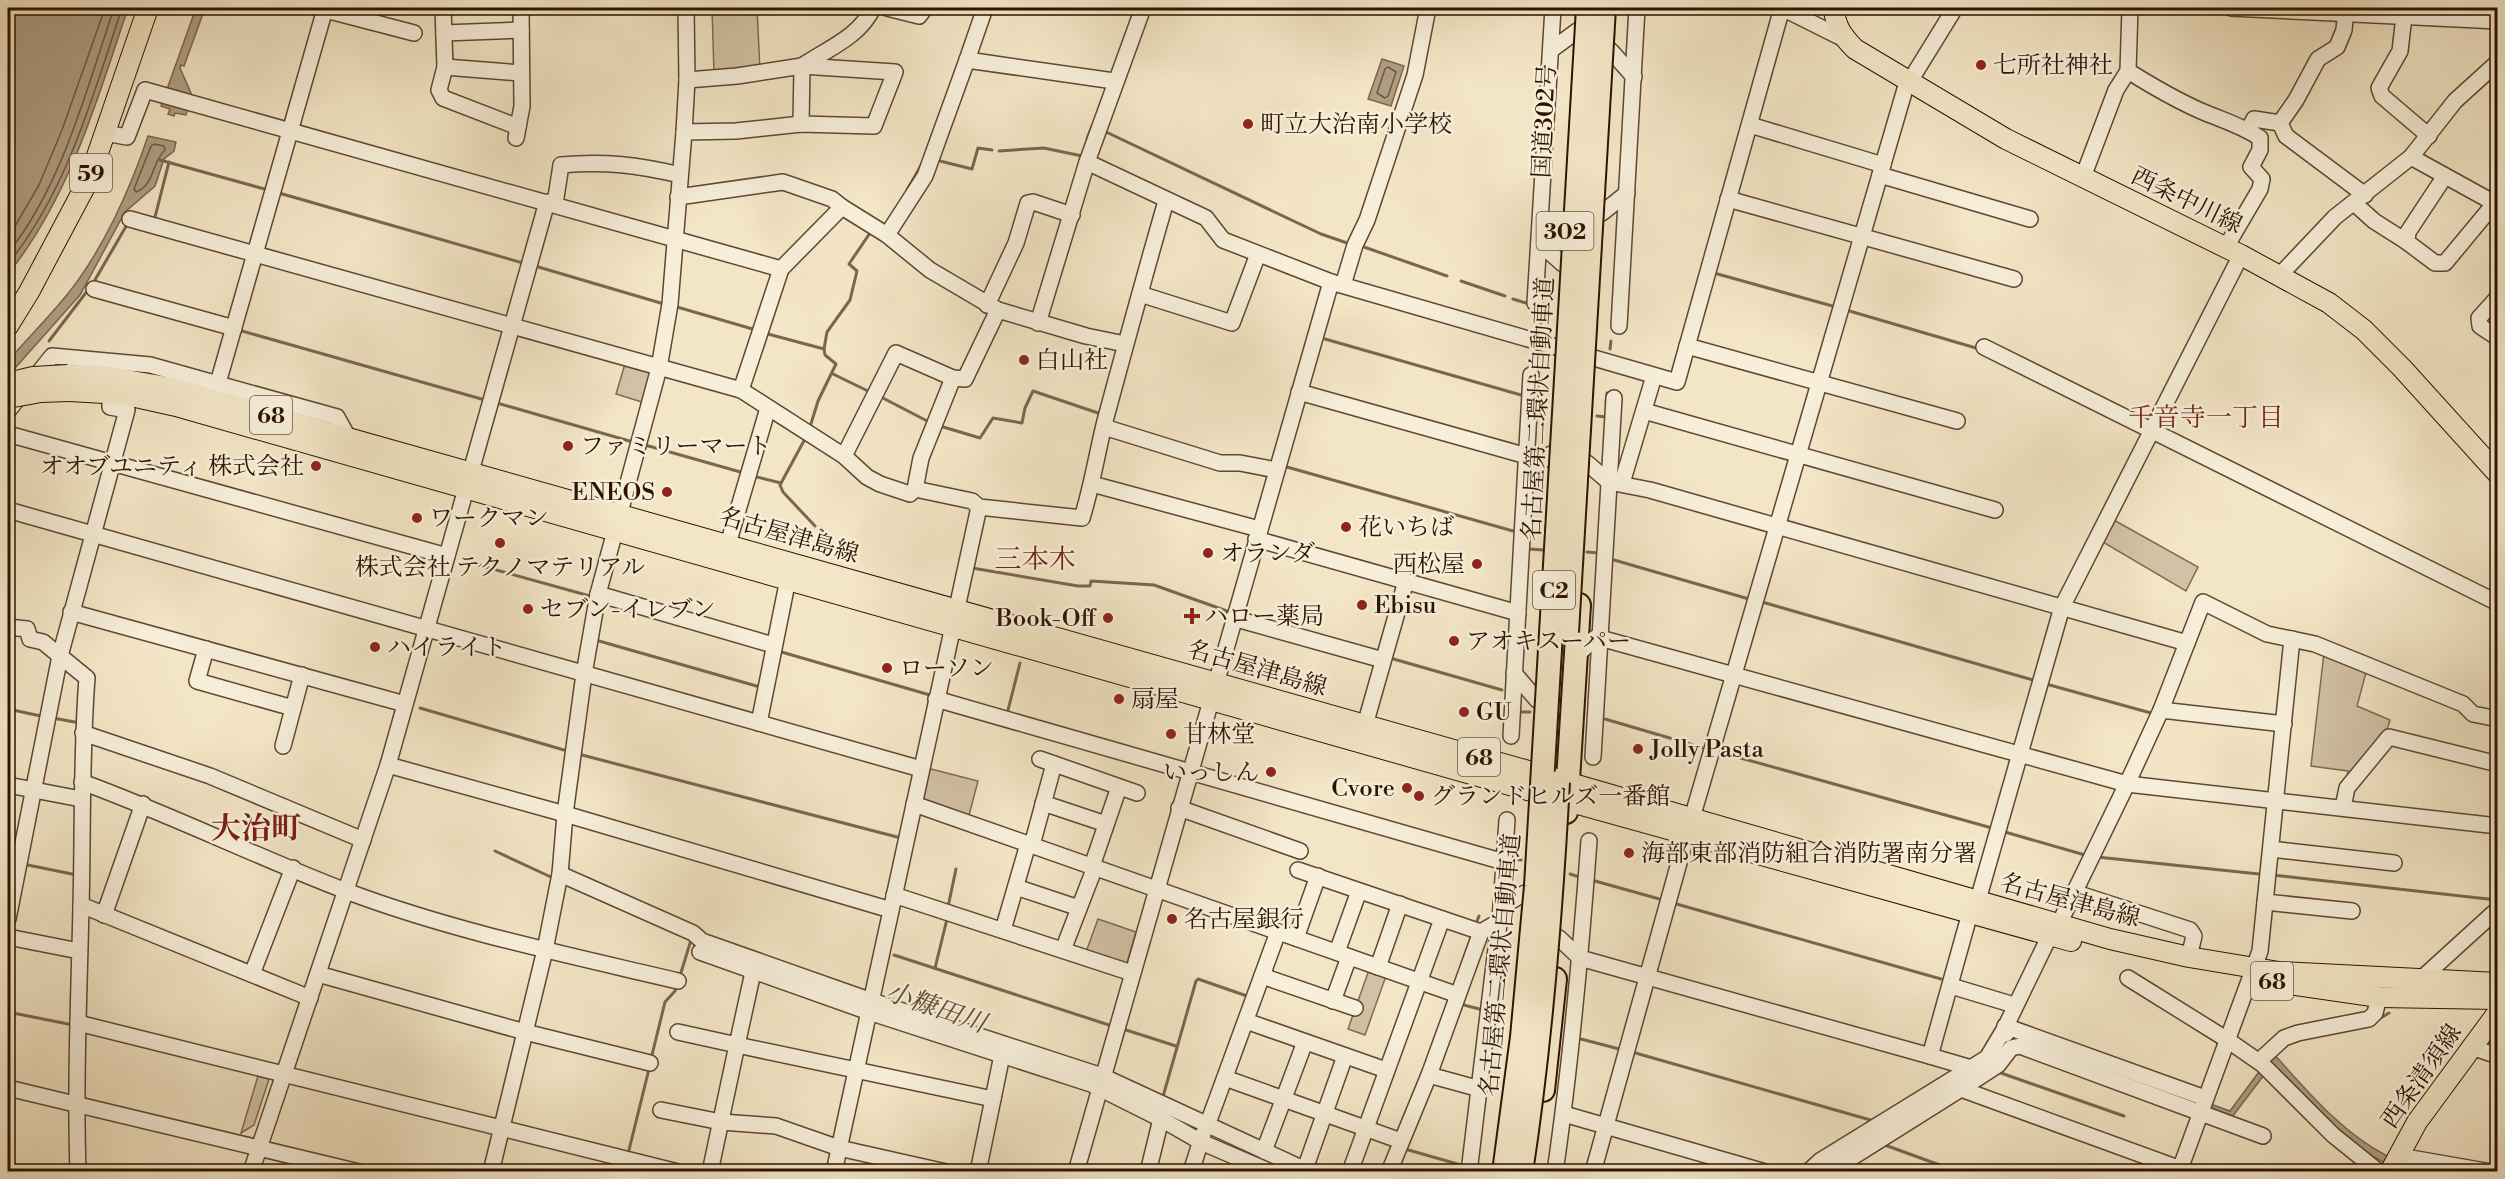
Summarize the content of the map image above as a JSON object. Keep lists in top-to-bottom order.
{
  "streets": {
    "highway": [
      "国道302号",
      "302",
      "名古屋第二環状自動車道",
      "C2"
    ],
    "main road": [
      "59",
      "西条中川線",
      "68",
      "名古屋津島線",
      "西条清須線"
    ]
  },
  "crossings": [
    ["国道302号", "名古屋津島線"],
    ["302", "名古屋津島線"]
  ],
  "districts": ["千音寺一丁目", "三本木", "大治町"],
  "water": ["小糠田川"],
  "places": {
    "other": [
      "七所社神社",
      "町立大治南小学校",
      "白山社",
      "ファミリーマート",
      "オオブユニティ 株式会社",
      "ENEOS",
      "ワークマン",
      "花いちば",
      "株式会社 テクノマテリアル",
      "オランダ",
      "西松屋",
      "Ebisu",
      "セブン-イレブン",
      "Book-Off",
      "アオキスーパー",
      "ハイライト",
      "ローソン",
      "扇屋",
      "GU",
      "甘林堂",
      "Jolly Pasta",
      "いっしん",
      "Cvore",
      "グランドヒルズ一番館",
      "海部東部消防組合消防署南分署",
      "名古屋銀行"
    ],
    "health": ["ハロー薬局"]
  }
}
